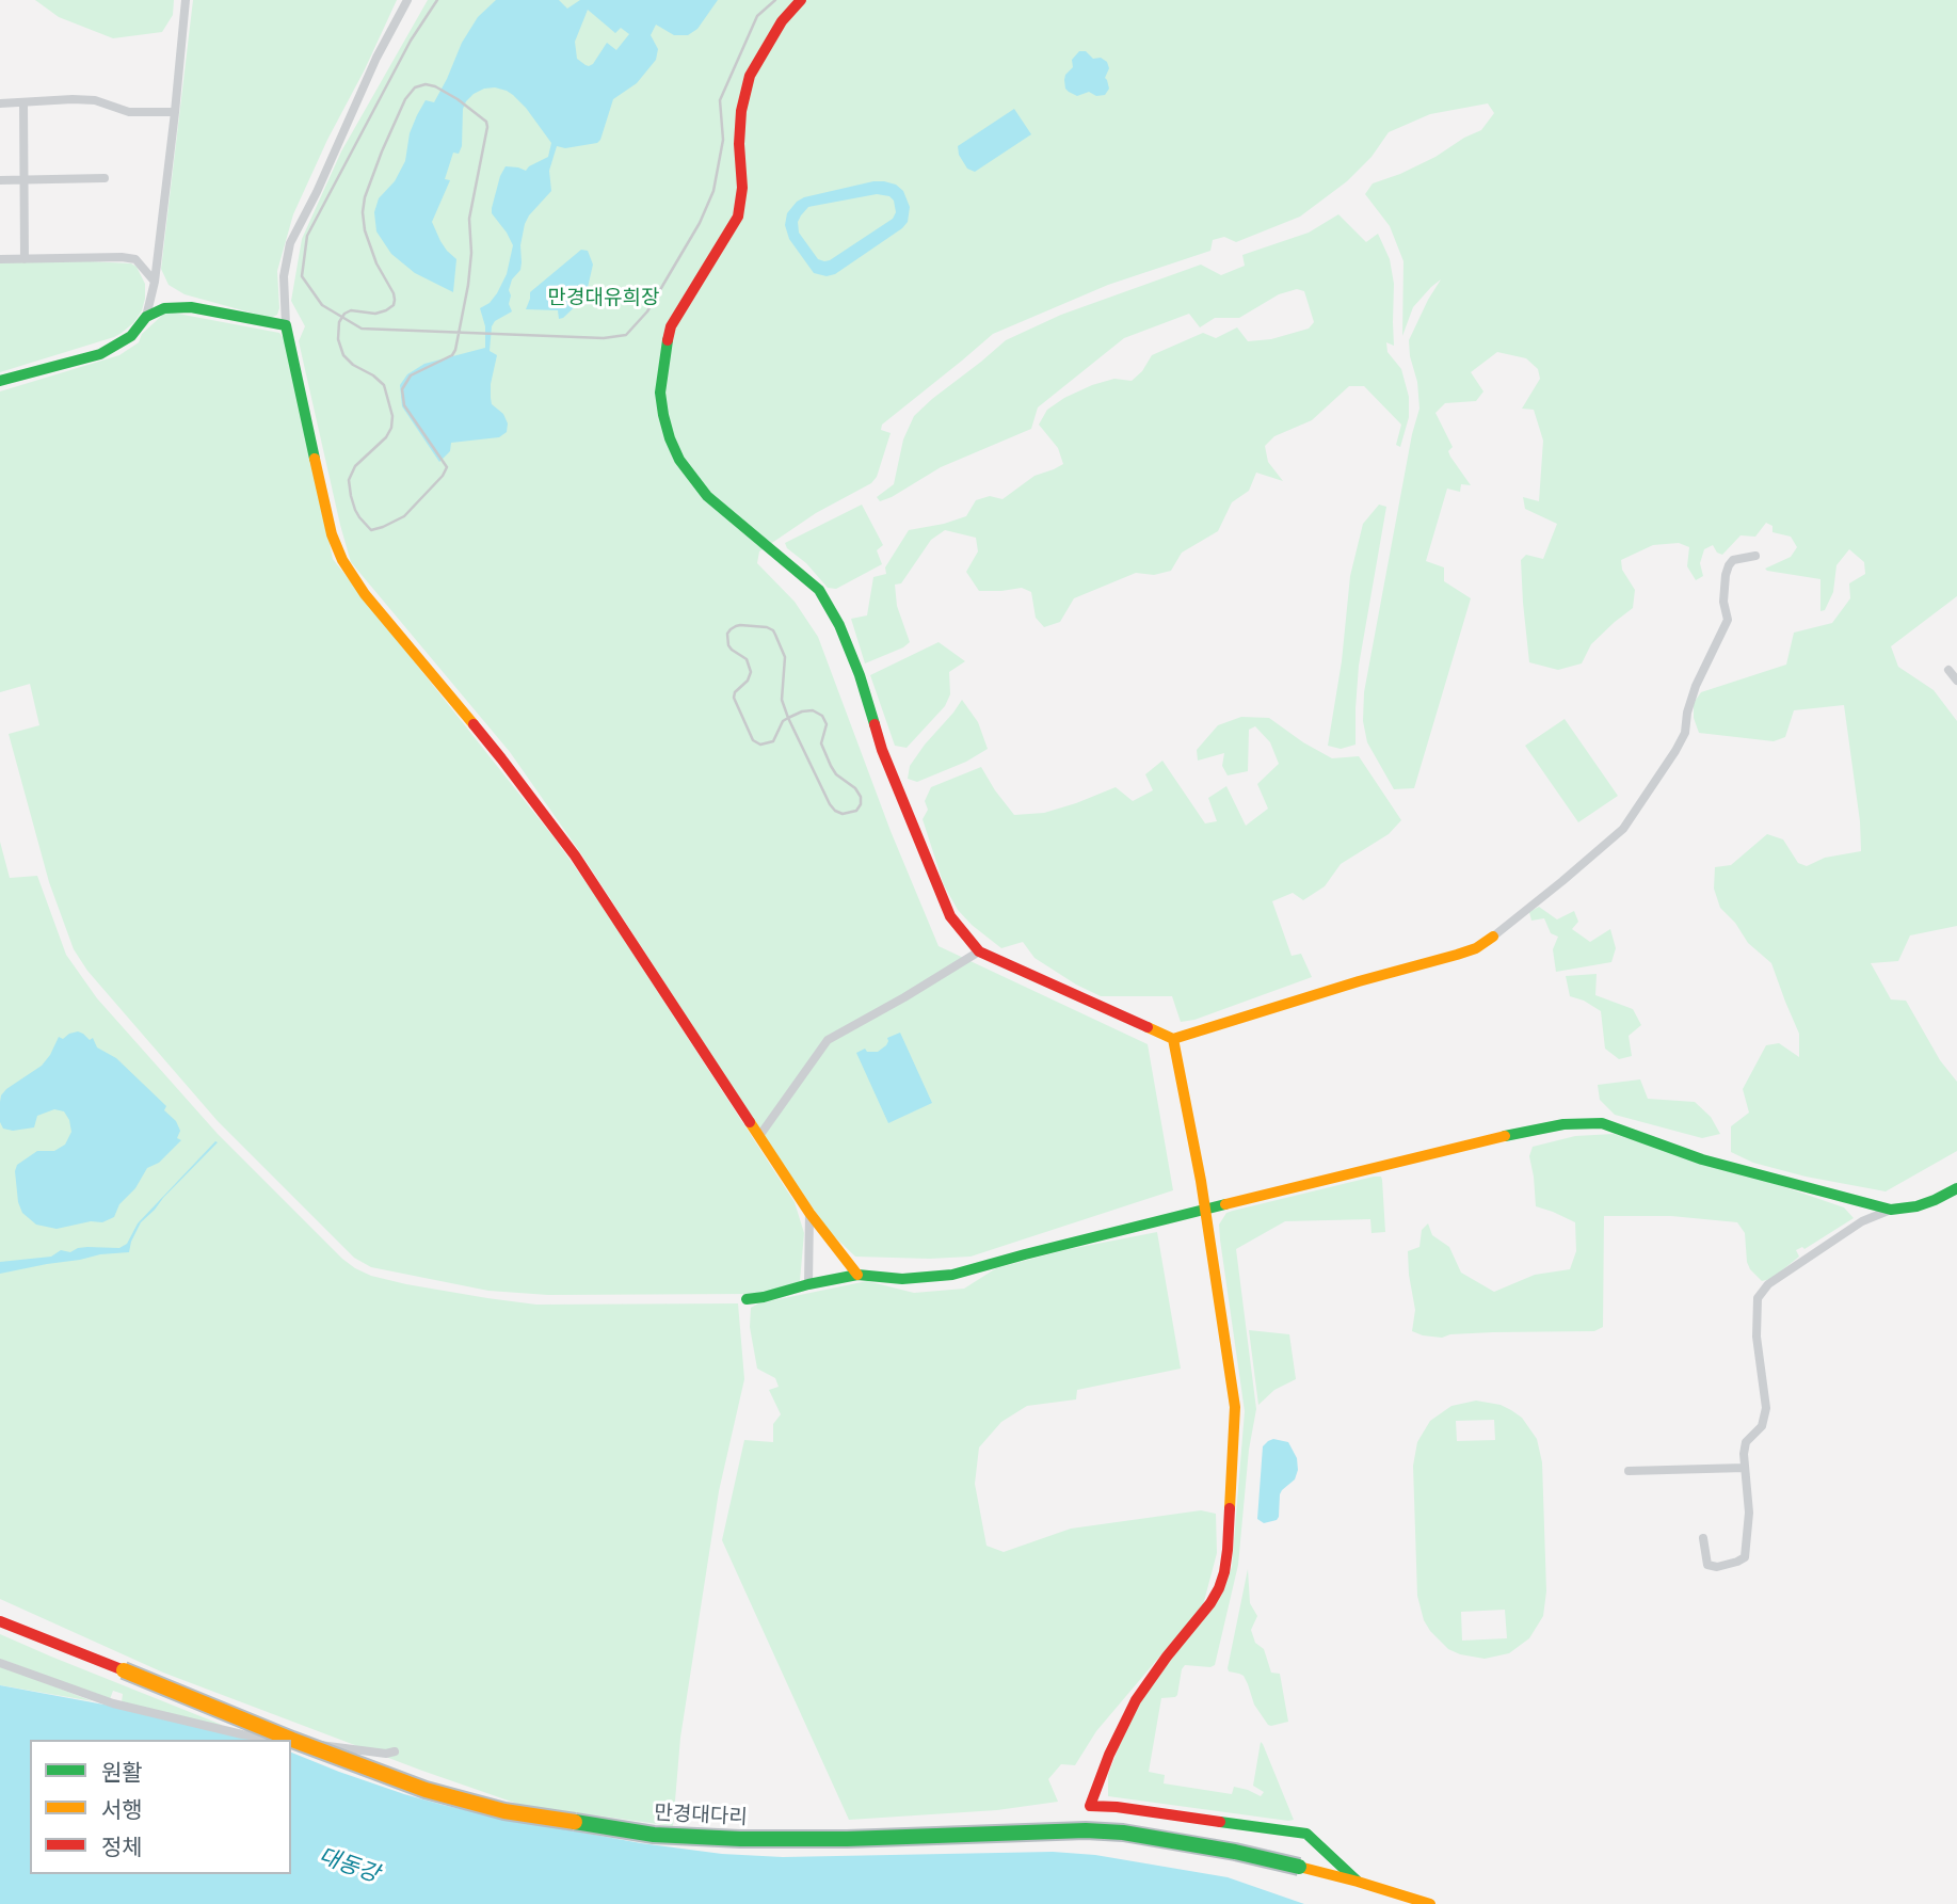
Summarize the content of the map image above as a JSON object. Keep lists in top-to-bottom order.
{
  "streets": {
    "main road": ["만경대다리"]
  },
  "water": ["대동강"],
  "parks": ["만경대유희장"],
  "legend": ["원활", "서행", "정체"]
}
